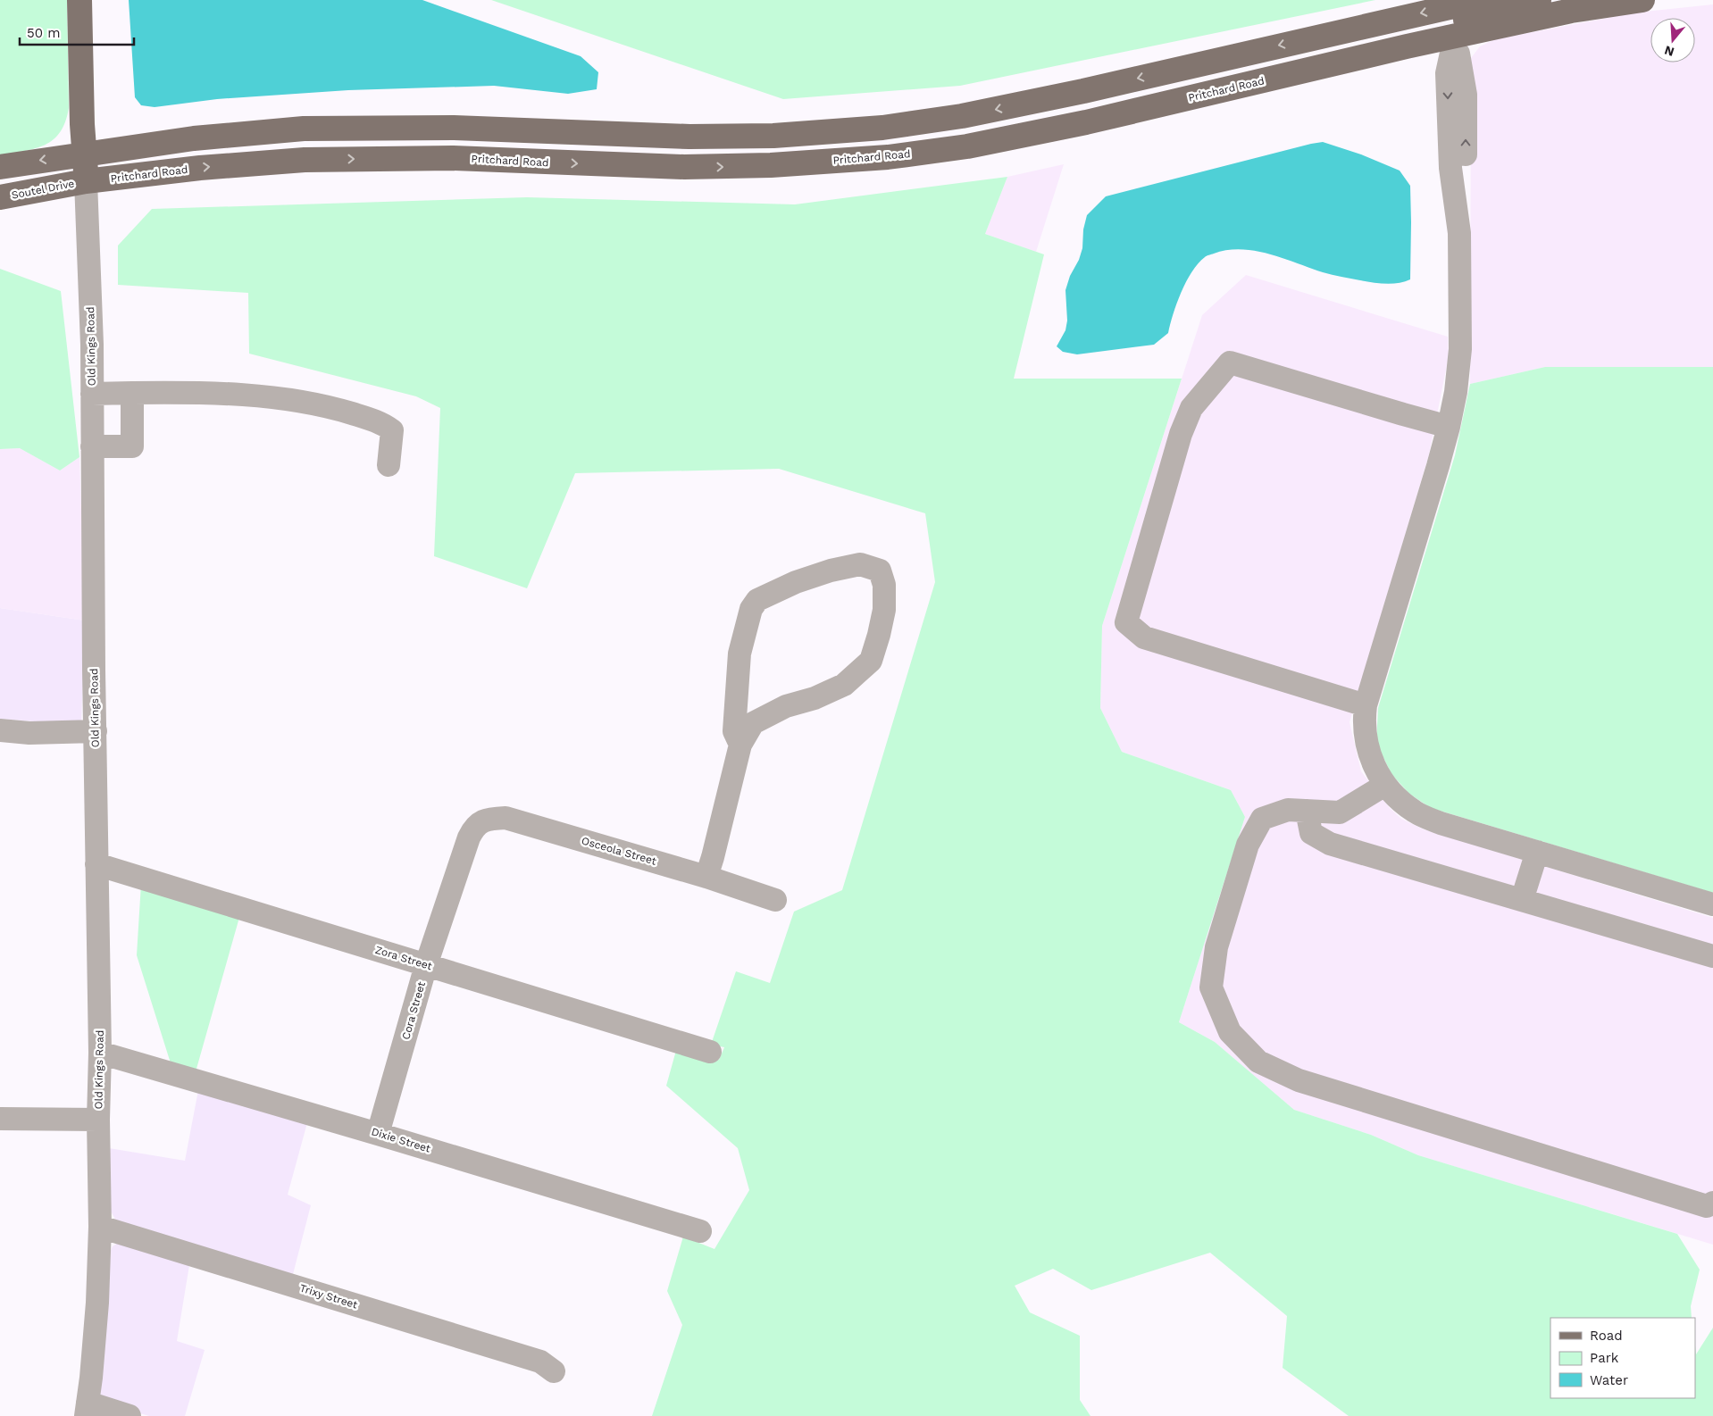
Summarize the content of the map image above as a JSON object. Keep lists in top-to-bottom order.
{
  "streets": {
    "main road": ["Pritchard Road", "Soutel Drive", "Old Kings Road"],
    "street": [
      "Osceola Street",
      "Zora Street",
      "Cora Street",
      "Dixie Street",
      "Trixy Street"
    ]
  },
  "crossings": [
    ["Pritchard Road", "Soutel Drive"],
    ["Pritchard Road", "Old Kings Road"],
    ["Soutel Drive", "Old Kings Road"],
    ["Old Kings Road", "Zora Street"],
    ["Old Kings Road", "Dixie Street"],
    ["Old Kings Road", "Trixy Street"],
    ["Osceola Street", "Cora Street"],
    ["Zora Street", "Cora Street"],
    ["Cora Street", "Dixie Street"]
  ],
  "legend": ["Road", "Park", "Water"],
  "scale_bar": "50 m",
  "north": "bottom"
}
